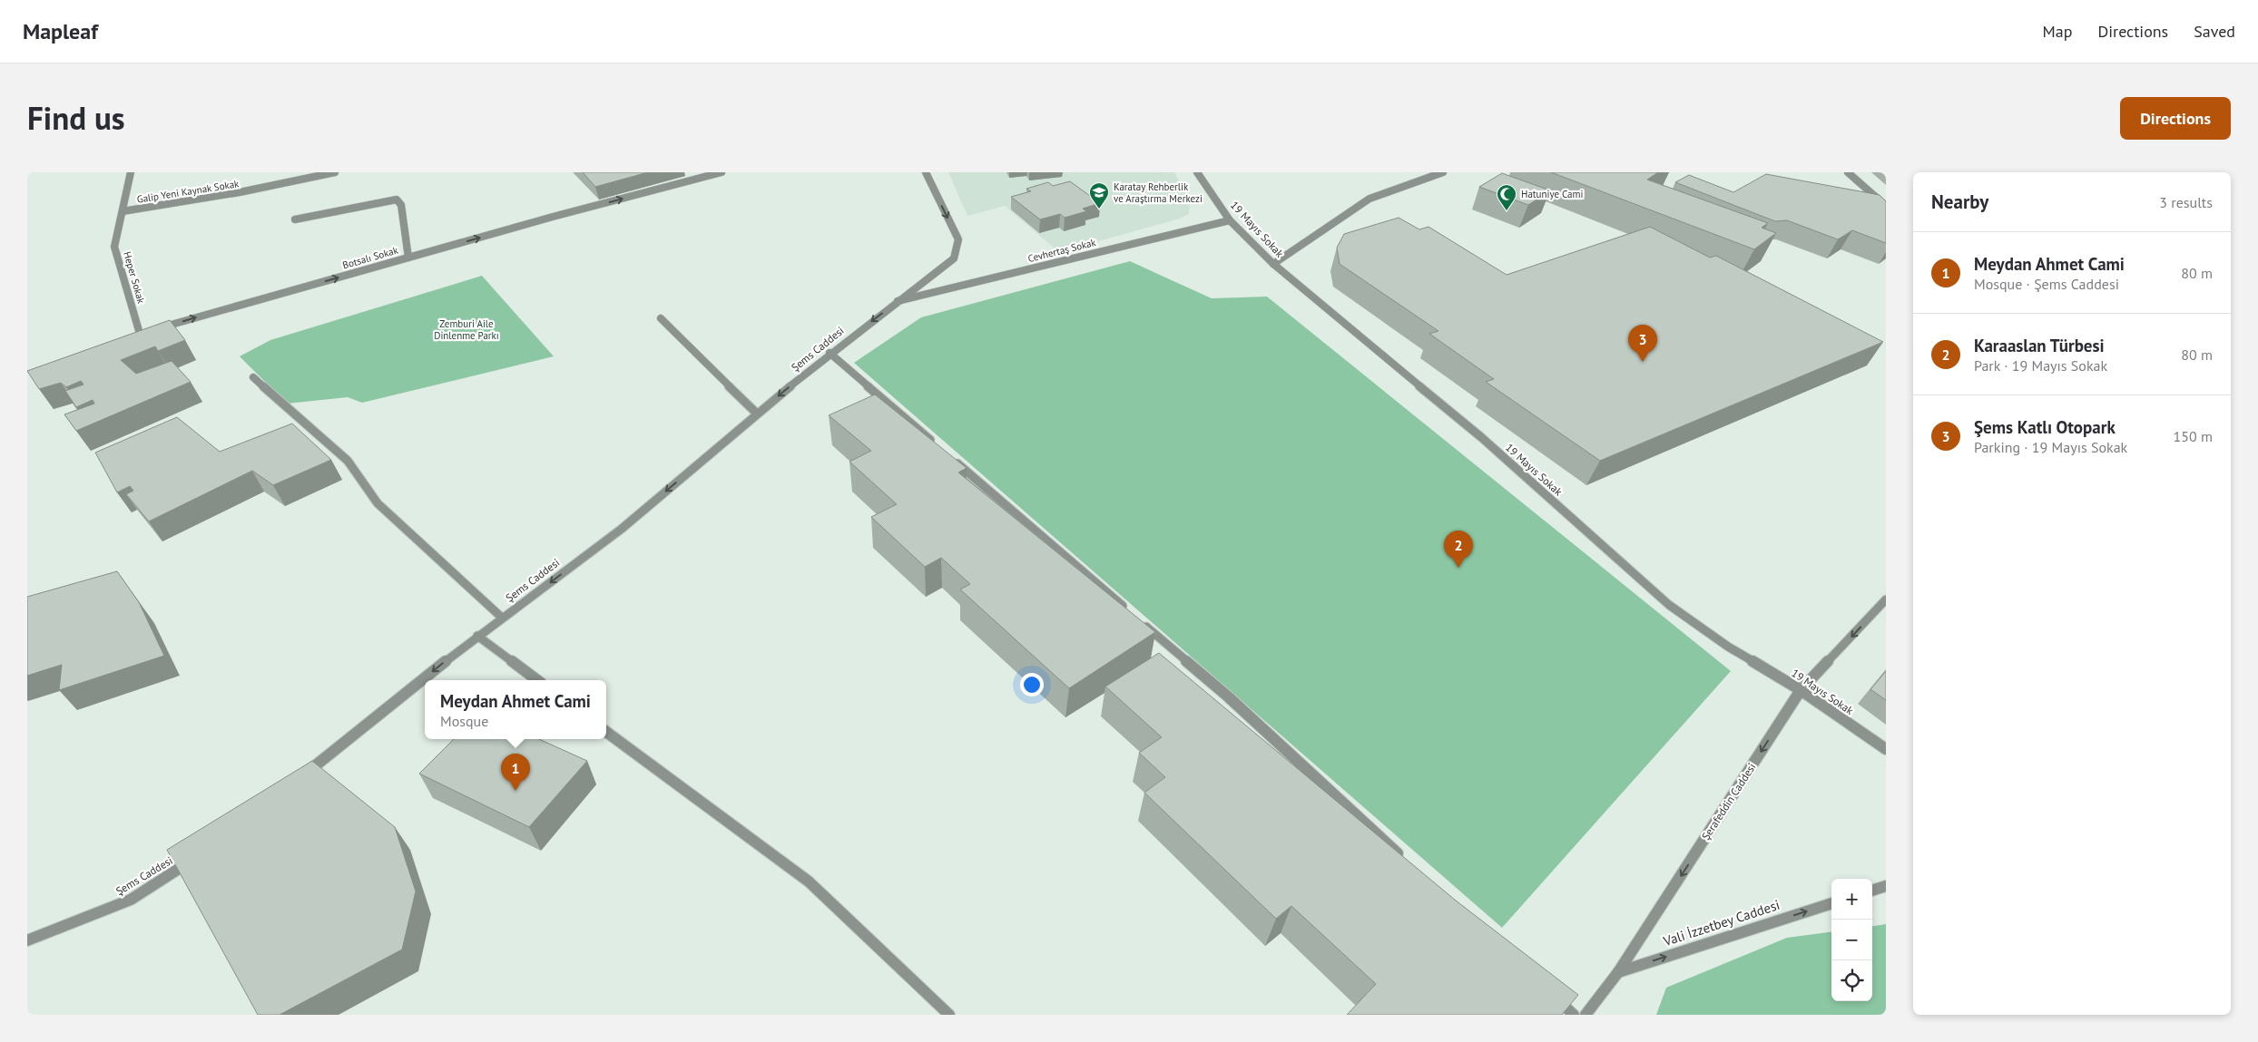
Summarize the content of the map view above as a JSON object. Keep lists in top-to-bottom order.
{
  "streets": {
    "street": [
      "Galip Yeni Kaynak Sokak",
      "19 Mayıs Sokak",
      "Cevhertaş Sokak",
      "Botsalı Sokak",
      "Heper Sokak",
      "Şems Caddesi",
      "Şerafeddin Caddesi",
      "Vali İzzetbey Caddesi"
    ]
  },
  "crossings": [
    ["Galip Yeni Kaynak Sokak", "Heper Sokak"],
    ["19 Mayıs Sokak", "Cevhertaş Sokak"],
    ["19 Mayıs Sokak", "Şerafeddin Caddesi"],
    ["Cevhertaş Sokak", "Şems Caddesi"],
    ["Şerafeddin Caddesi", "Vali İzzetbey Caddesi"]
  ],
  "one_way": [
    "Botsalı Sokak",
    "Şems Caddesi",
    "Şerafeddin Caddesi",
    "Vali İzzetbey Caddesi"
  ],
  "parks": ["Zemburi Aile Dinlenme Parkı"],
  "places": {
    "school or university": ["Karatay Rehberlik ve Araştırma Merkezi"],
    "mosque": ["Hatuniye Cami"]
  },
  "page": {
    "header": "Mapleaf",
    "nav": ["Map", "Directions", "Saved"],
    "title": "Find us",
    "buttons": "Directions",
    "heading": ["Nearby", "3 results"],
    "list": [
      {
        "mark": "1",
        "name": "Meydan Ahmet Cami",
        "note": "Mosque · Şems Caddesi",
        "value": "80 m"
      },
      {
        "mark": "2",
        "name": "Karaaslan Türbesi",
        "note": "Park · 19 Mayıs Sokak",
        "value": "80 m"
      },
      {
        "mark": "3",
        "name": "Şems Katlı Otopark",
        "note": "Parking · 19 Mayıs Sokak",
        "value": "150 m"
      }
    ],
    "pins": ["3", "2", "1"],
    "popup": ["Meydan Ahmet Cami", "Mosque"],
    "map_buttons": ["+", "−"]
  }
}
